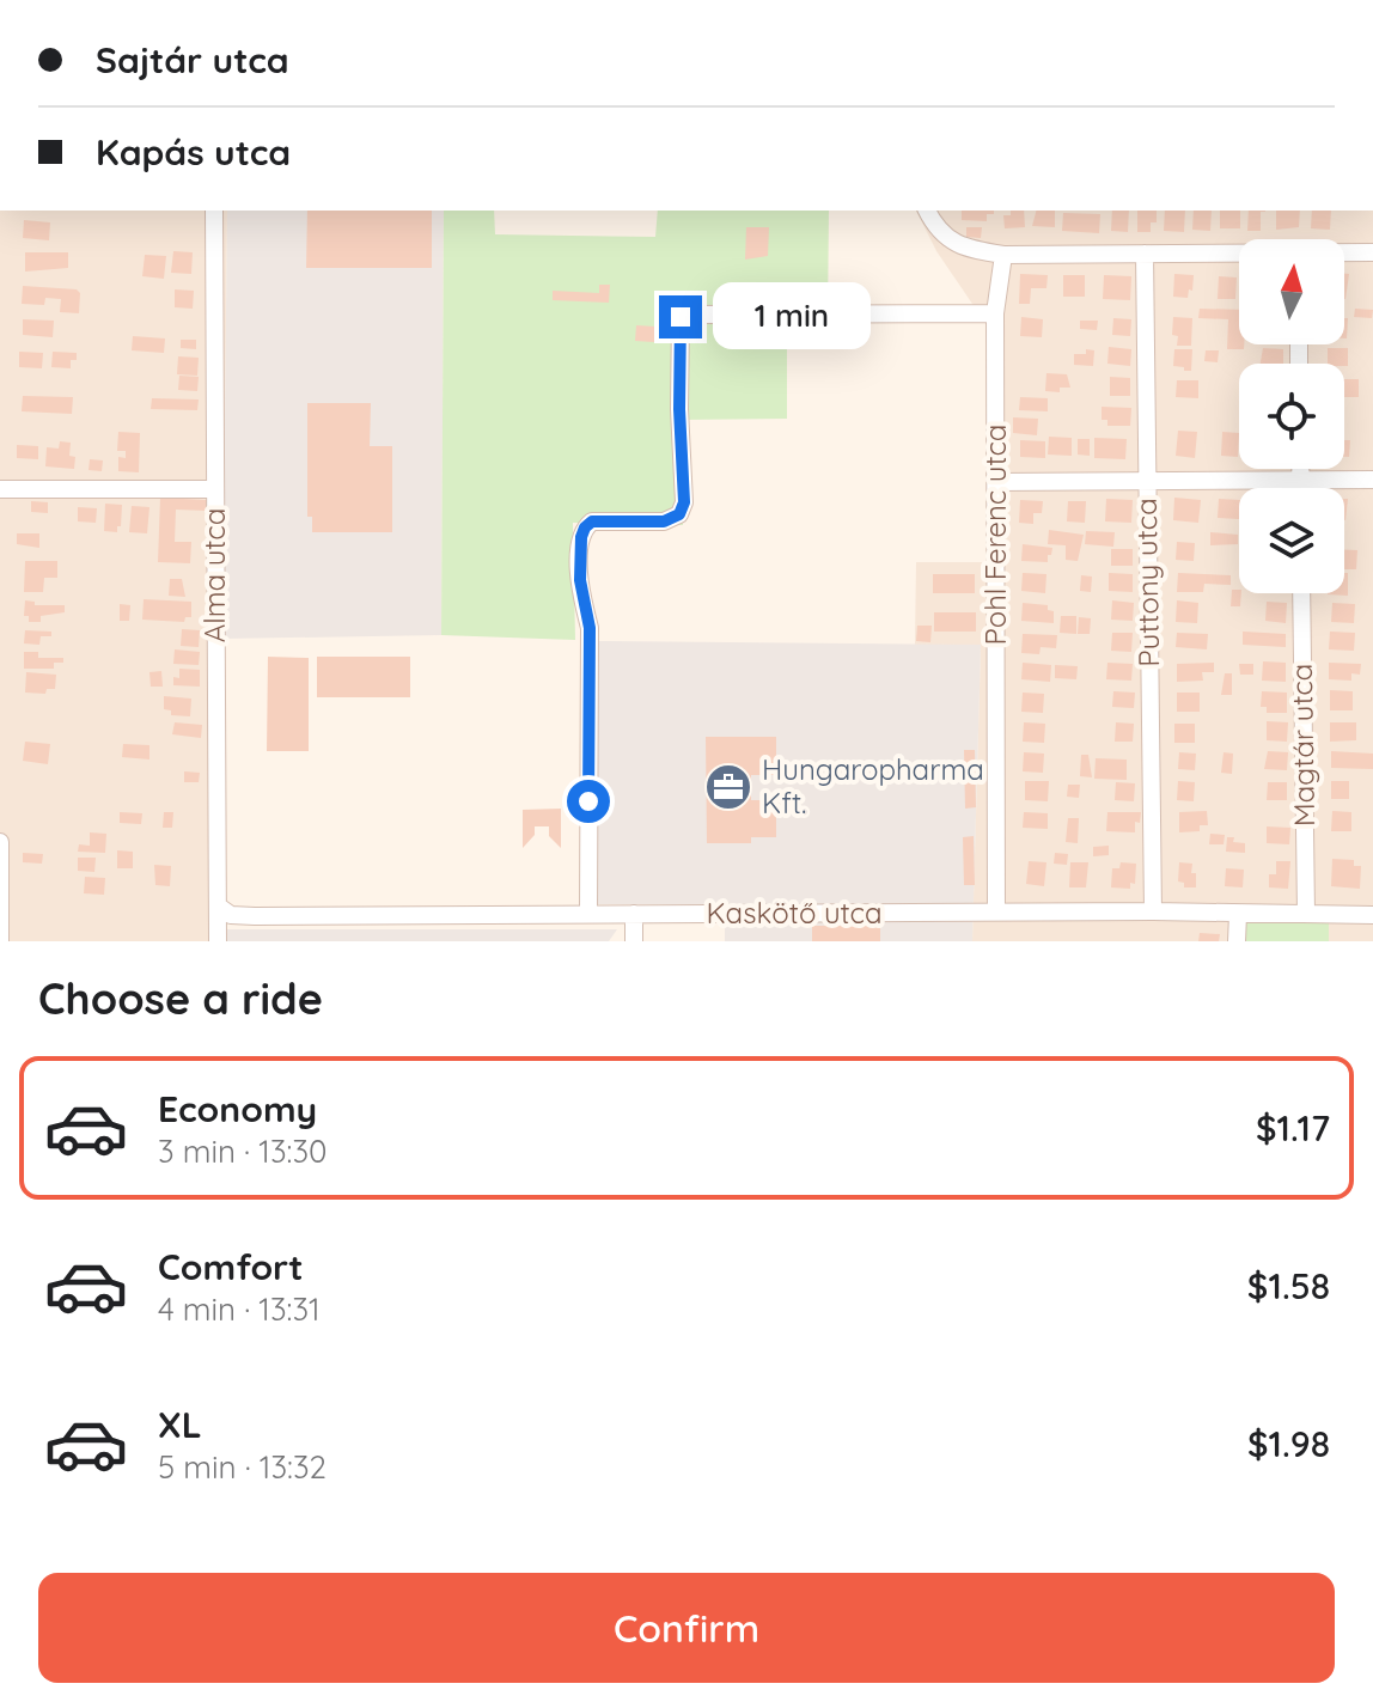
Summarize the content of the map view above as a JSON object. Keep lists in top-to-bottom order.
{
  "streets": {
    "street": [
      "Pohl Ferenc utca",
      "Alma utca",
      "Puttony utca",
      "Magtár utca",
      "Kaskötő utca"
    ]
  },
  "crossings": [
    ["Pohl Ferenc utca", "Kaskötő utca"],
    ["Alma utca", "Kaskötő utca"],
    ["Puttony utca", "Kaskötő utca"],
    ["Magtár utca", "Kaskötő utca"]
  ],
  "places": {
    "office": ["Hungaropharma Kft."]
  },
  "north": "top",
  "page": {
    "banner": ["Sajtár utca", "Kapás utca"],
    "bubble": "1 min",
    "heading": "Choose a ride",
    "list": [
      {
        "name": "Economy",
        "note": "3 min · 13:30",
        "value": "$1.17"
      },
      {
        "name": "Comfort",
        "note": "4 min · 13:31",
        "value": "$1.58"
      },
      {
        "name": "XL",
        "note": "5 min · 13:32",
        "value": "$1.98"
      }
    ],
    "buttons": "Confirm"
  }
}
